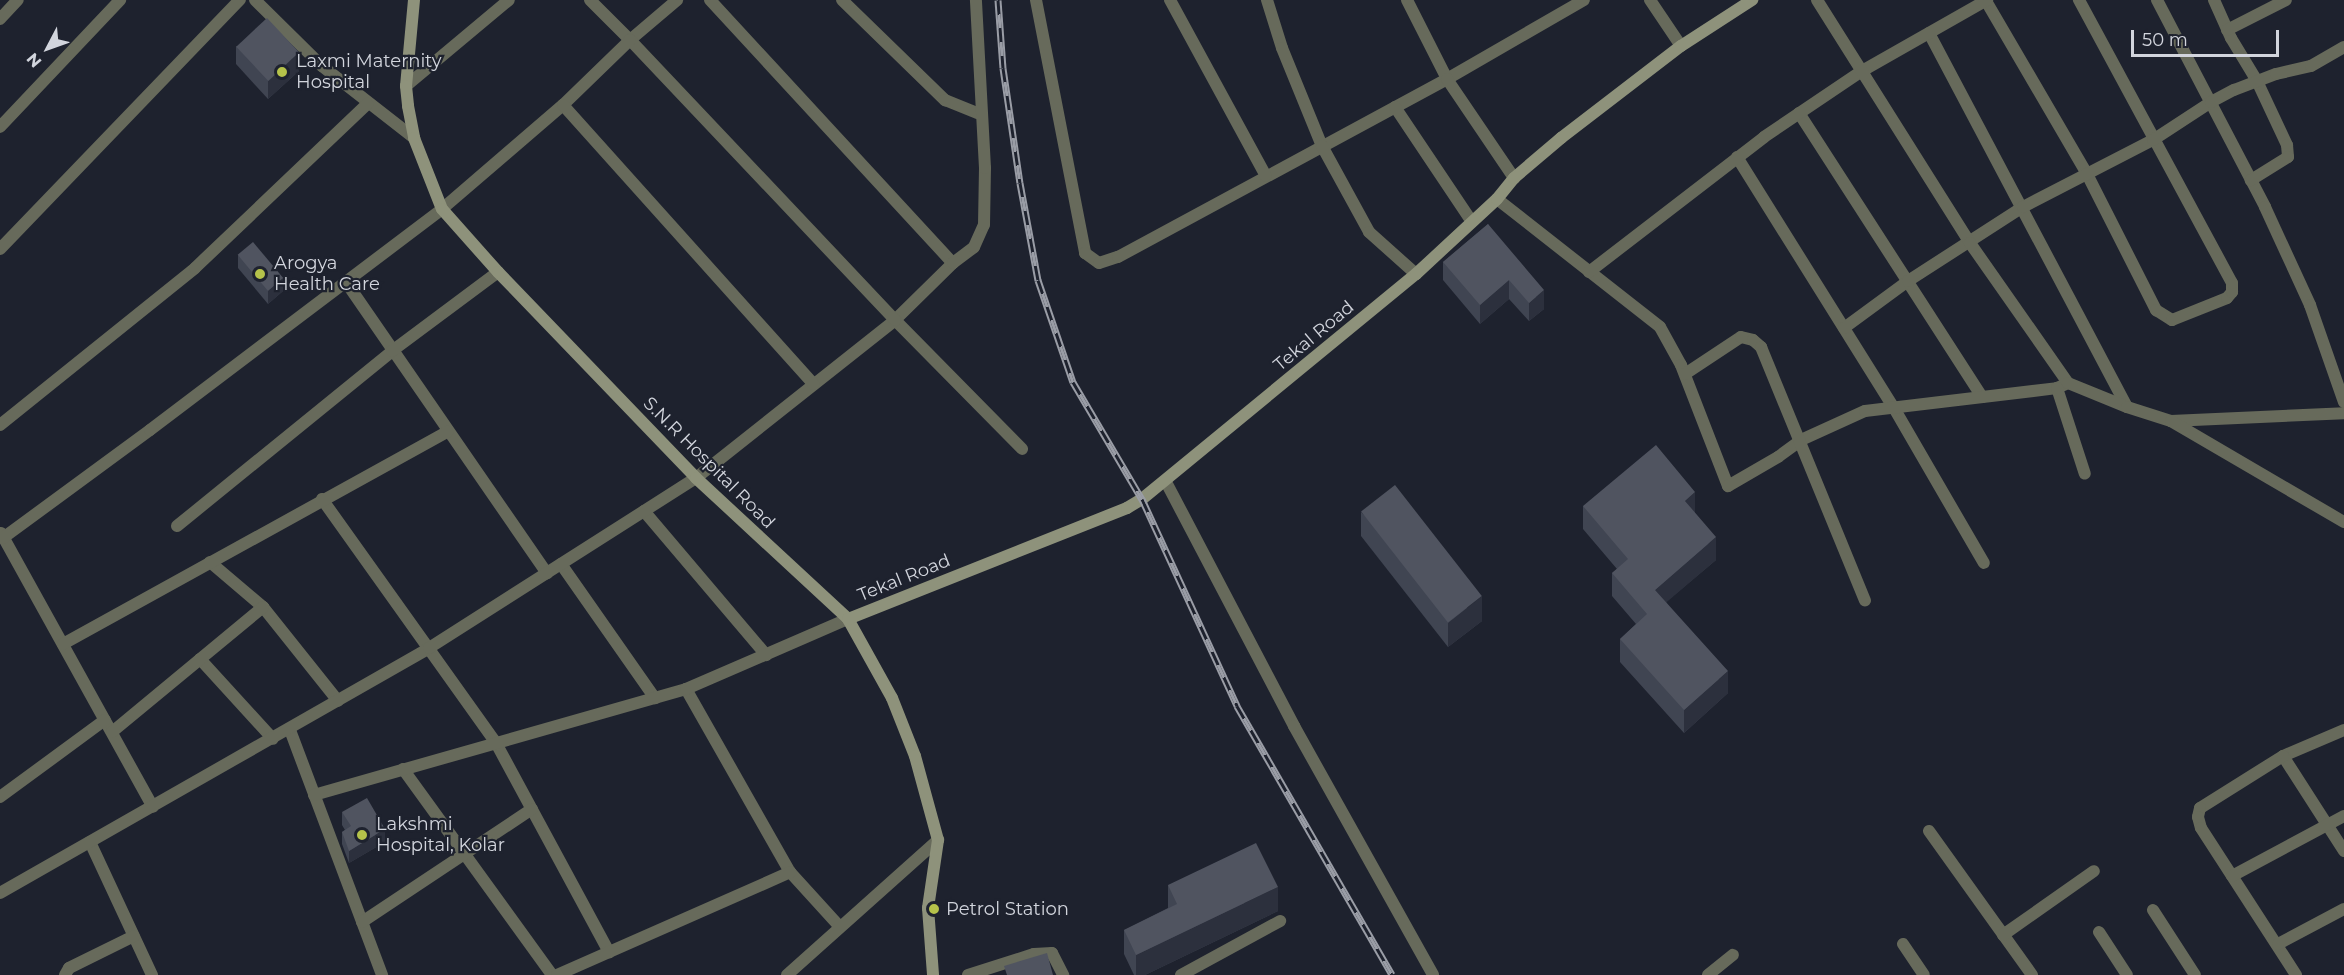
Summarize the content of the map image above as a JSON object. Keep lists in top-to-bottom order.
{
  "streets": {
    "main road": ["Tekal Road", "S.N.R Hospital Road"]
  },
  "crossings": [
    ["Tekal Road", "S.N.R Hospital Road"]
  ],
  "places": [
    "Laxmi Maternity Hospital",
    "Arogya Health Care",
    "Lakshmi Hospital, Kolar",
    "Petrol Station"
  ],
  "scale_bar": "50 m",
  "north": "bottom left"
}
